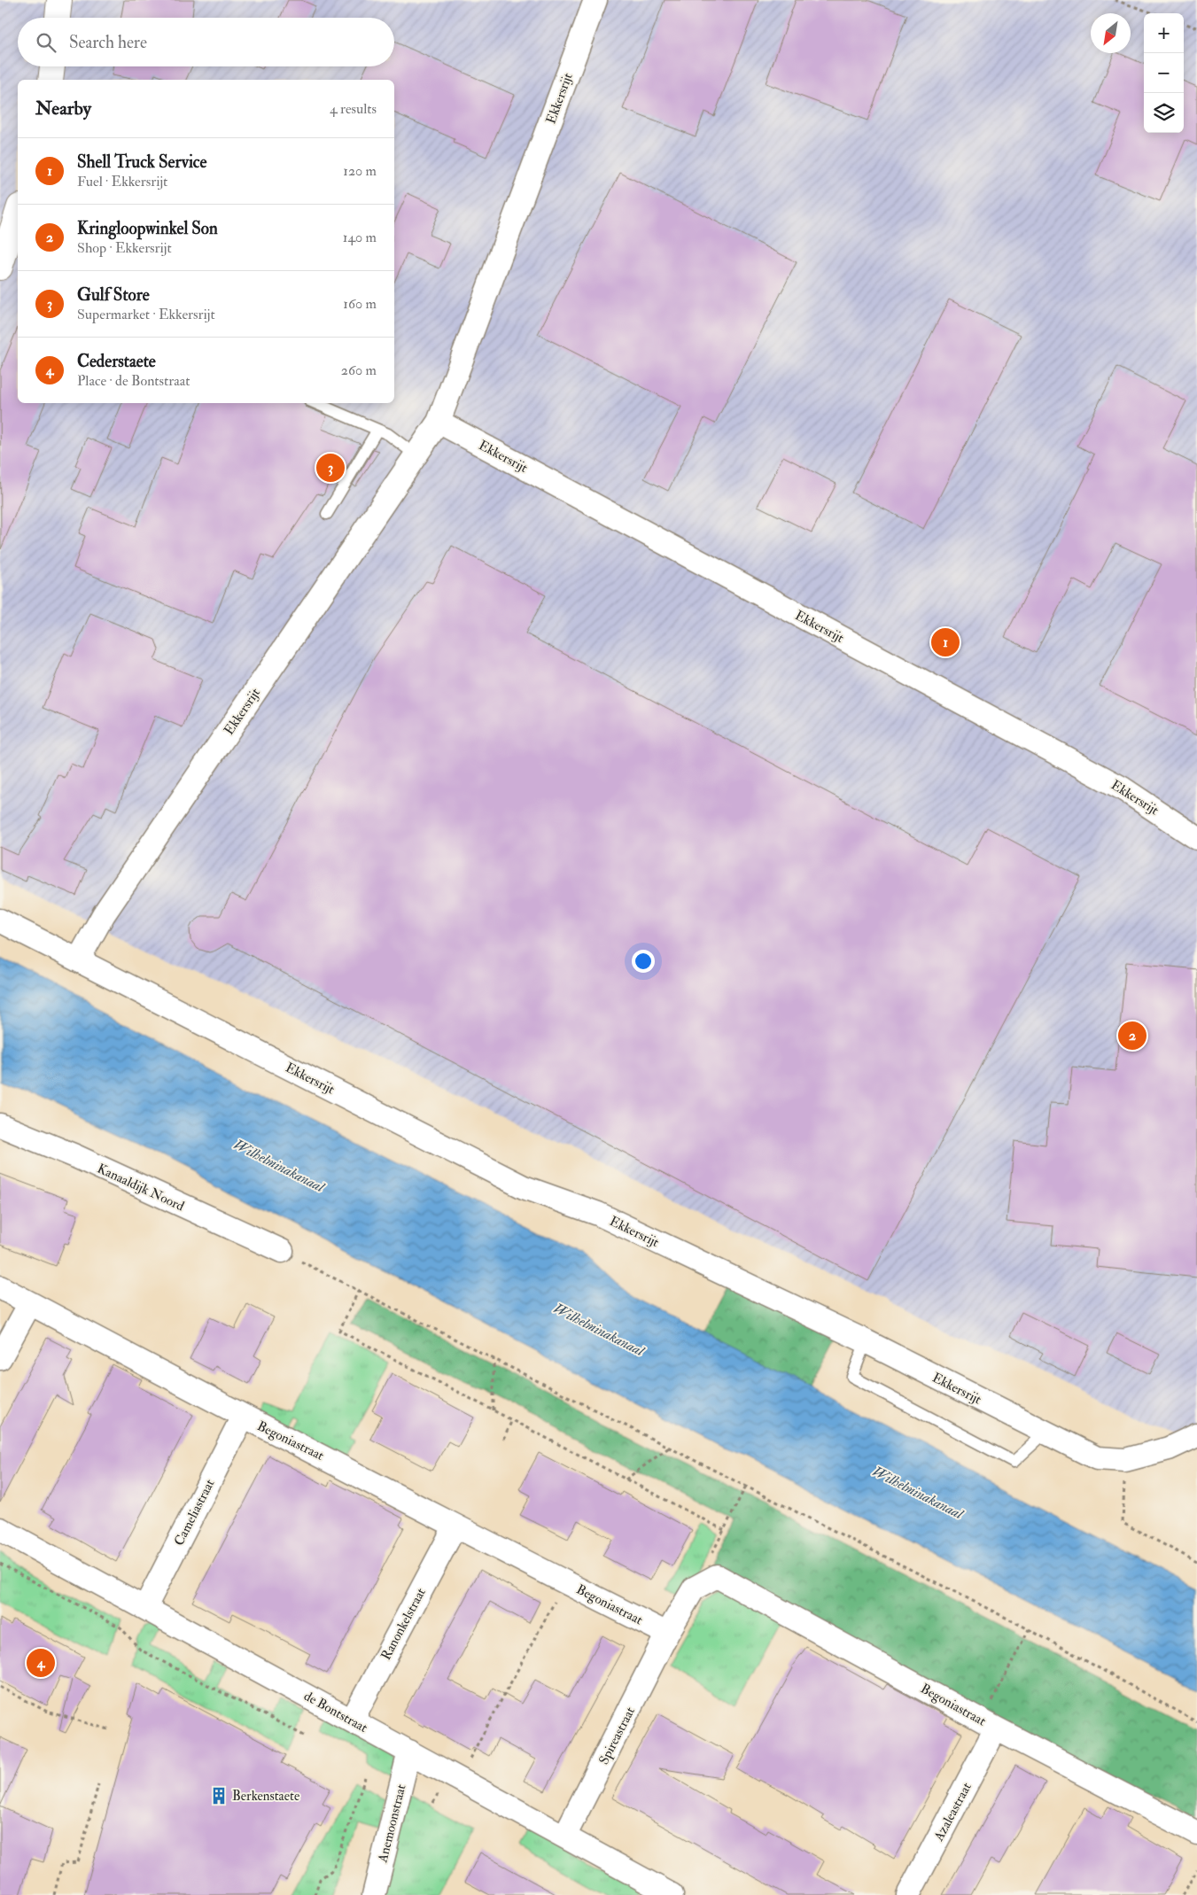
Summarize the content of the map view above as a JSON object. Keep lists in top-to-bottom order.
{
  "streets": {
    "street": [
      "Ekkersrijt",
      "Kanaaldijk Noord",
      "Begoniastraat",
      "Cameliastraat",
      "Ranonkelstraat",
      "de Bontstraat",
      "Spireastraat",
      "Azaleastraat",
      "Anemoonstraat"
    ]
  },
  "crossings": [
    ["Begoniastraat", "Cameliastraat"],
    ["Begoniastraat", "Ranonkelstraat"],
    ["Begoniastraat", "Spireastraat"],
    ["Begoniastraat", "Azaleastraat"],
    ["Cameliastraat", "de Bontstraat"],
    ["Ranonkelstraat", "de Bontstraat"],
    ["de Bontstraat", "Spireastraat"],
    ["de Bontstraat", "Anemoonstraat"]
  ],
  "water": ["Wilhelminakanaal"],
  "places": {
    "building": ["Berkenstaete"]
  },
  "north": "bottom left",
  "page": {
    "map_buttons": ["+", "−"],
    "search": "Search here",
    "heading": ["Nearby", "4 results"],
    "list": [
      {
        "mark": "1",
        "name": "Shell Truck Service",
        "note": "Fuel · Ekkersrijt",
        "value": "120 m"
      },
      {
        "mark": "2",
        "name": "Kringloopwinkel Son",
        "note": "Shop · Ekkersrijt",
        "value": "140 m"
      },
      {
        "mark": "3",
        "name": "Gulf Store",
        "note": "Supermarket · Ekkersrijt",
        "value": "160 m"
      },
      {
        "mark": "4",
        "name": "Cederstaete",
        "note": "Place · de Bontstraat",
        "value": "260 m"
      }
    ],
    "pins": [
      "3",
      "1",
      "2",
      "4"
    ]
  }
}
